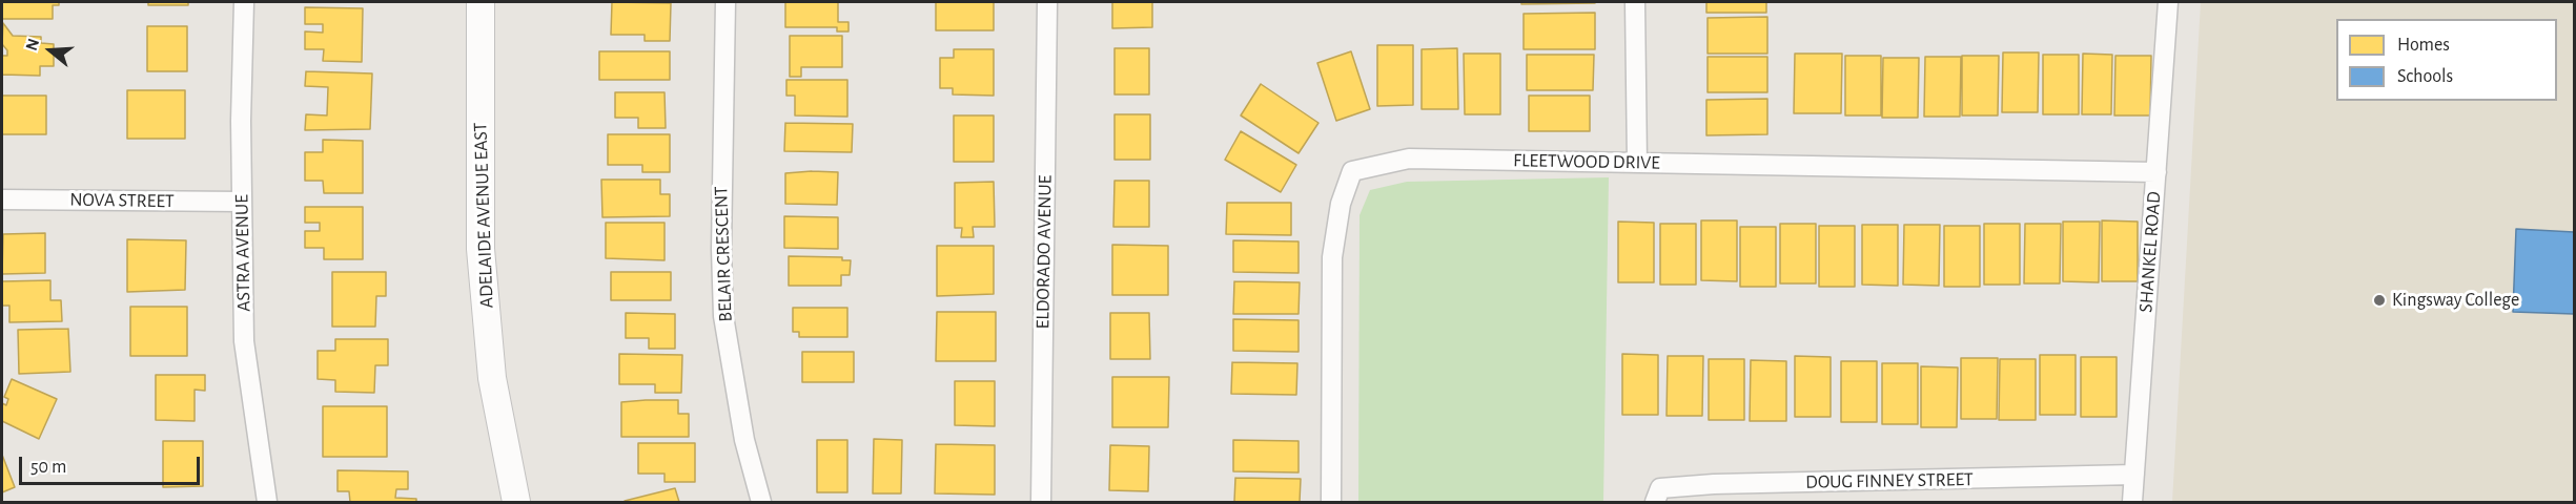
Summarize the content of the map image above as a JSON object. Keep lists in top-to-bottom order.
{
  "streets": {
    "main road": ["ADELAIDE AVENUE EAST"],
    "street": [
      "FLEETWOOD DRIVE",
      "NOVA STREET",
      "ELDORADO AVENUE",
      "SHANKEL ROAD",
      "ASTRA AVENUE",
      "BELAIR CRESCENT",
      "DOUG FINNEY STREET"
    ]
  },
  "crossings": [
    ["FLEETWOOD DRIVE", "SHANKEL ROAD"],
    ["NOVA STREET", "ASTRA AVENUE"],
    ["SHANKEL ROAD", "DOUG FINNEY STREET"]
  ],
  "places": ["Kingsway College"],
  "legend": ["Homes", "Schools"],
  "scale_bar": "50 m",
  "north": "left"
}
